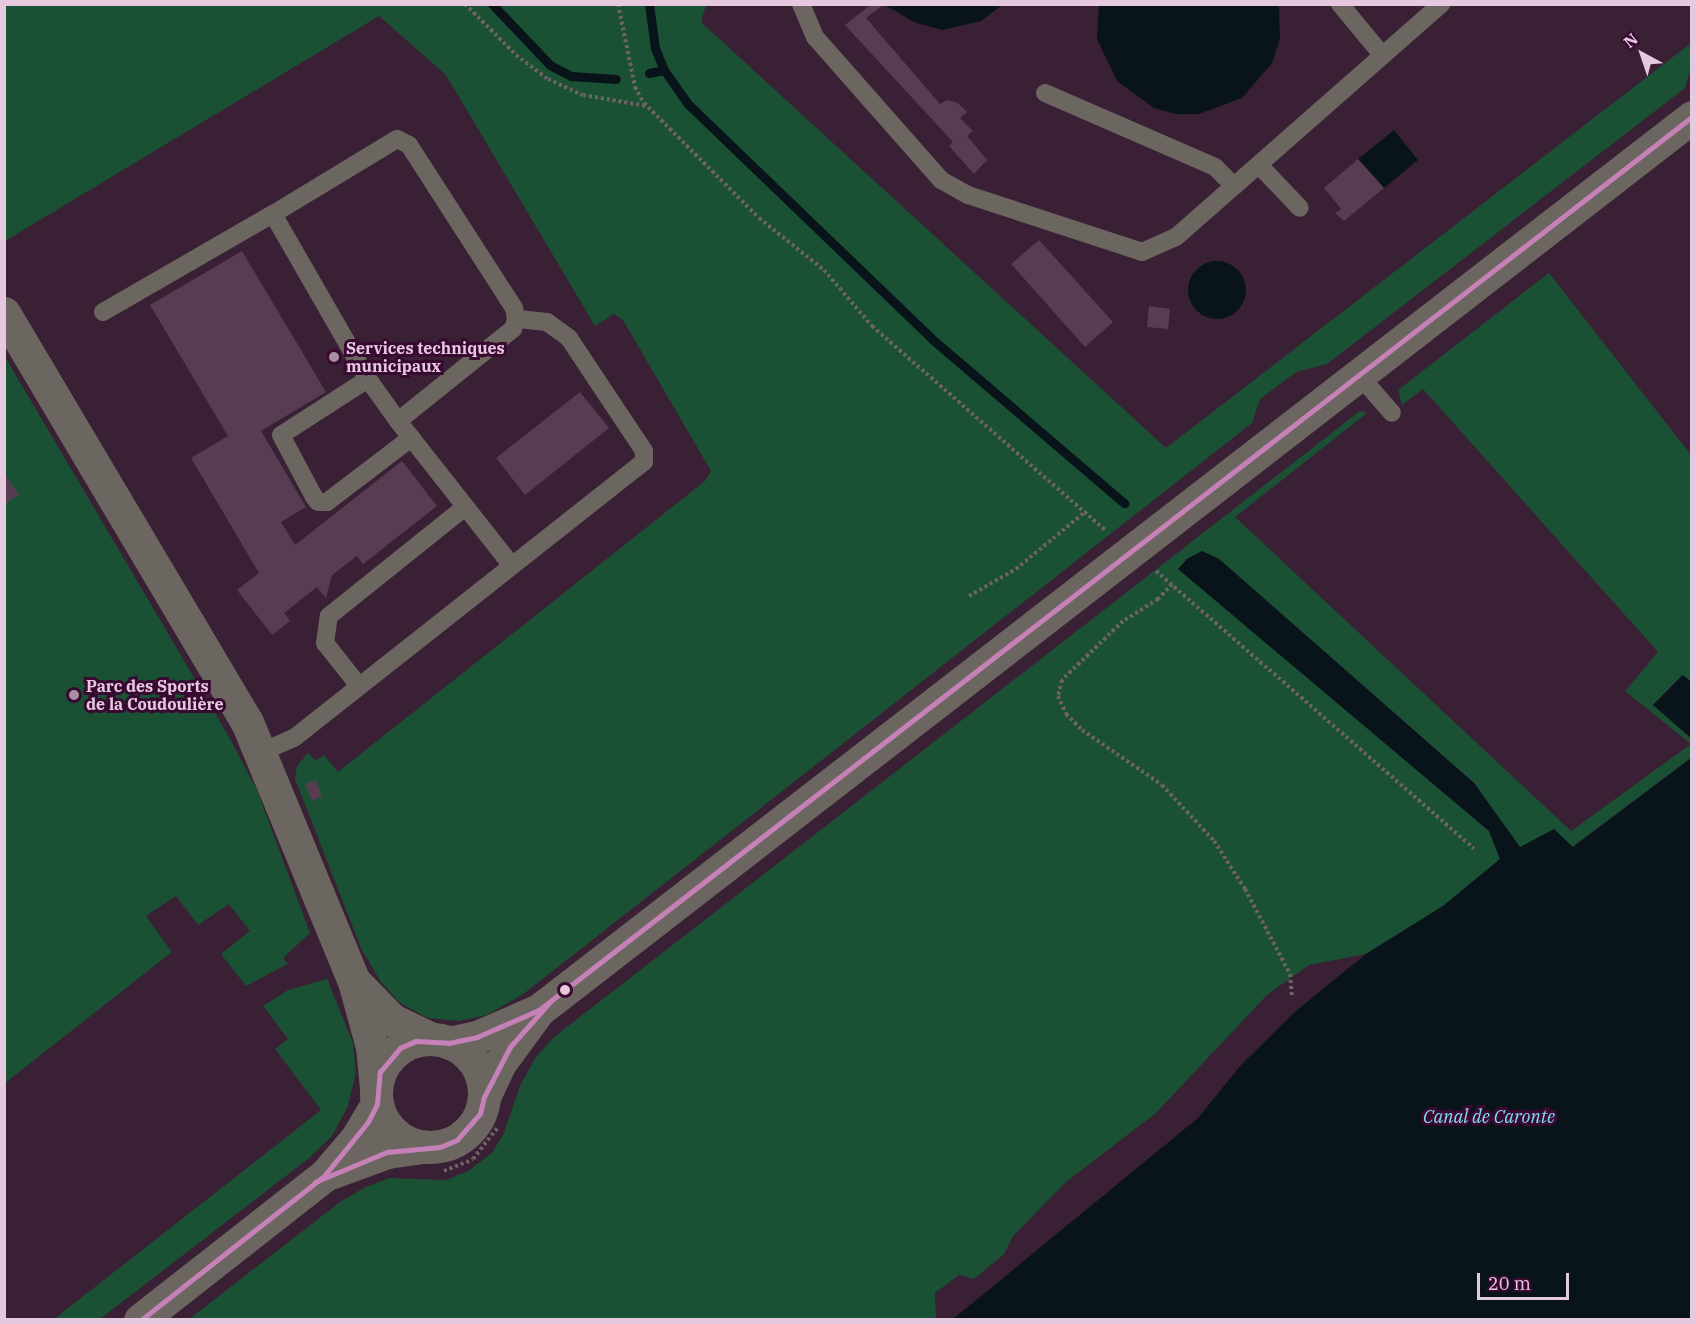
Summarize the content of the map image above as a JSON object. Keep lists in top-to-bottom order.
{
  "water": ["Canal de Caronte"],
  "places": ["Services techniques municipaux", "Parc des Sports de la Coudoulière"],
  "scale_bar": "20 m",
  "north": "top left"
}
